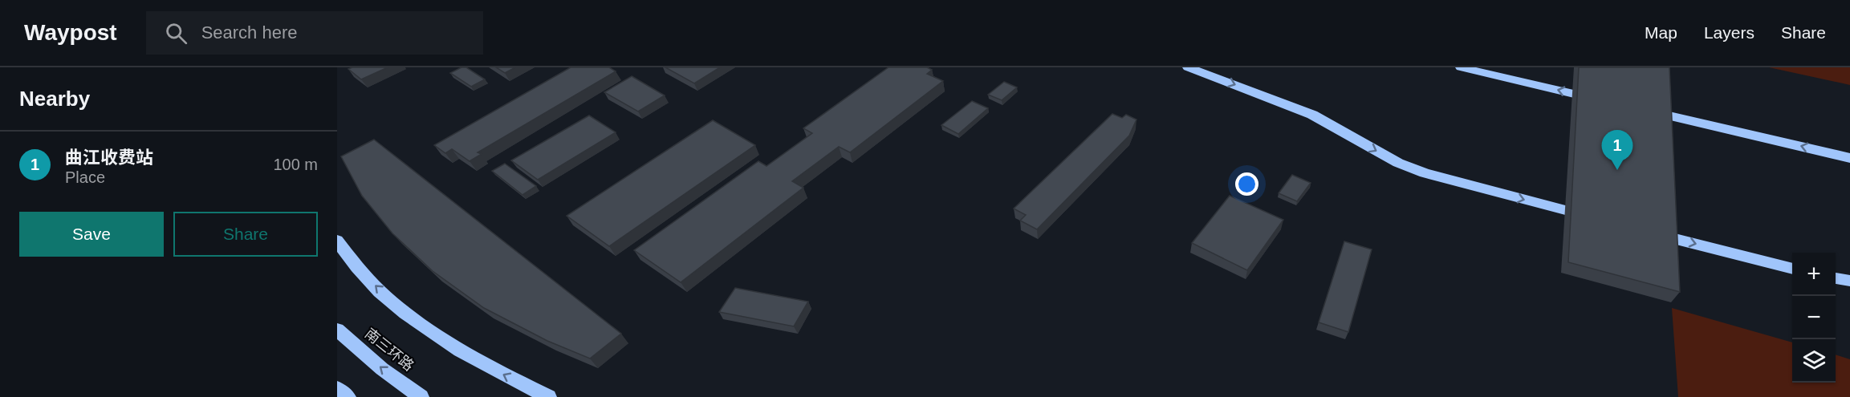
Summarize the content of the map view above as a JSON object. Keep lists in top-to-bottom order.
{
  "streets": {
    "highway": ["南三环路"]
  },
  "page": {
    "header": "Waypost",
    "search": "Search here",
    "nav": ["Map", "Layers", "Share"],
    "heading": "Nearby",
    "list": [
      {
        "mark": "1",
        "name": "曲江收费站",
        "note": "Place",
        "value": "100 m"
      }
    ],
    "pins": "1",
    "buttons": ["Save", "Share"],
    "map_buttons": ["+", "−"]
  }
}
